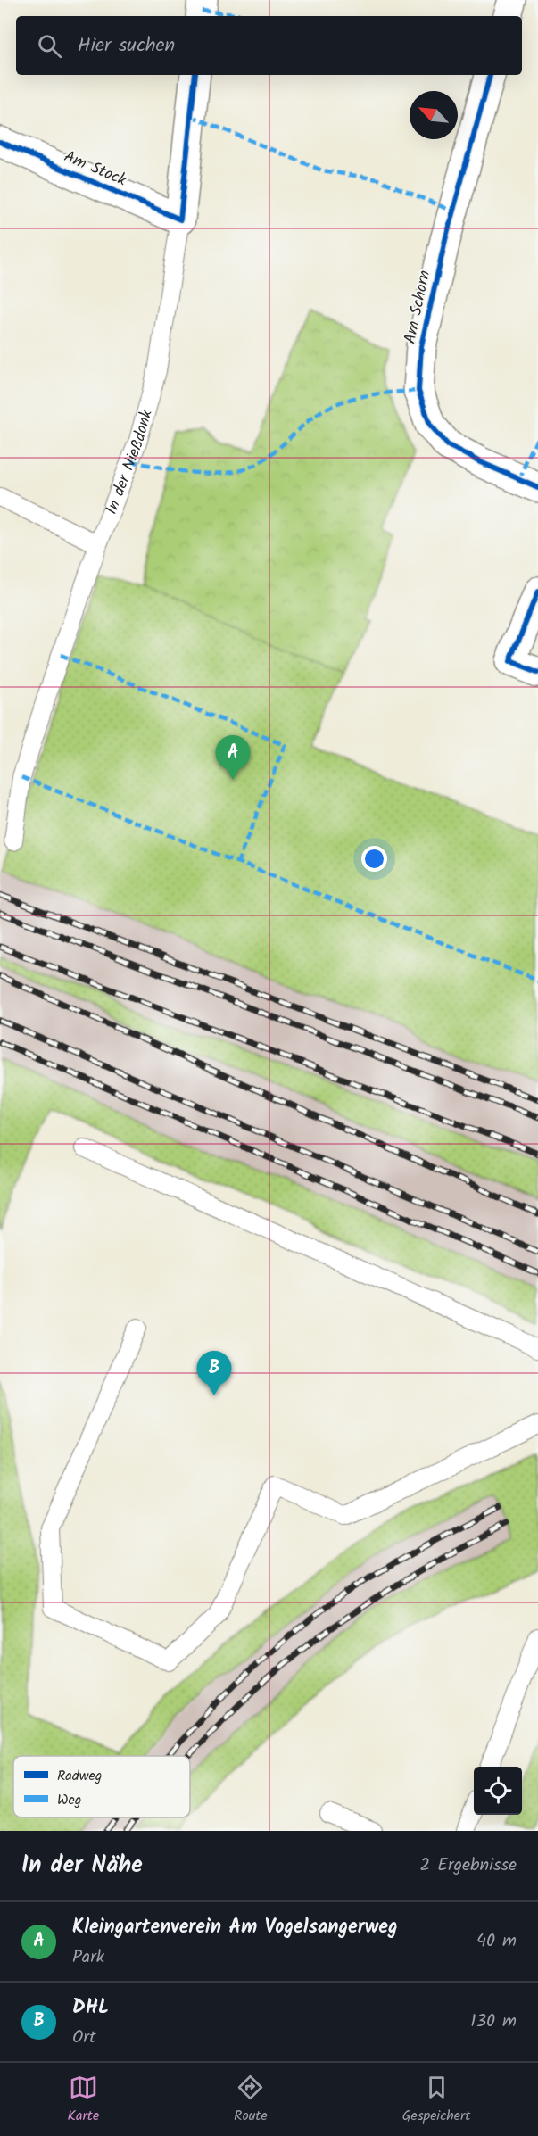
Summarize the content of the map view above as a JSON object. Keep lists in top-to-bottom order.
{
  "streets": {
    "street": ["Am Stock", "Am Schorn", "In der Nießdonk"]
  },
  "crossings": [
    ["Am Stock", "In der Nießdonk"]
  ],
  "legend": ["Radweg", "Weg"],
  "north": "top left",
  "page": {
    "search": "Hier suchen",
    "pins": ["A", "B"],
    "heading": ["In der Nähe", "2 Ergebnisse"],
    "list": [
      {
        "mark": "A",
        "name": "Kleingartenverein Am Vogelsangerweg",
        "note": "Park",
        "value": "40 m"
      },
      {
        "mark": "B",
        "name": "DHL",
        "note": "Ort",
        "value": "130 m"
      }
    ],
    "nav": ["Karte", "Route", "Gespeichert"]
  }
}
